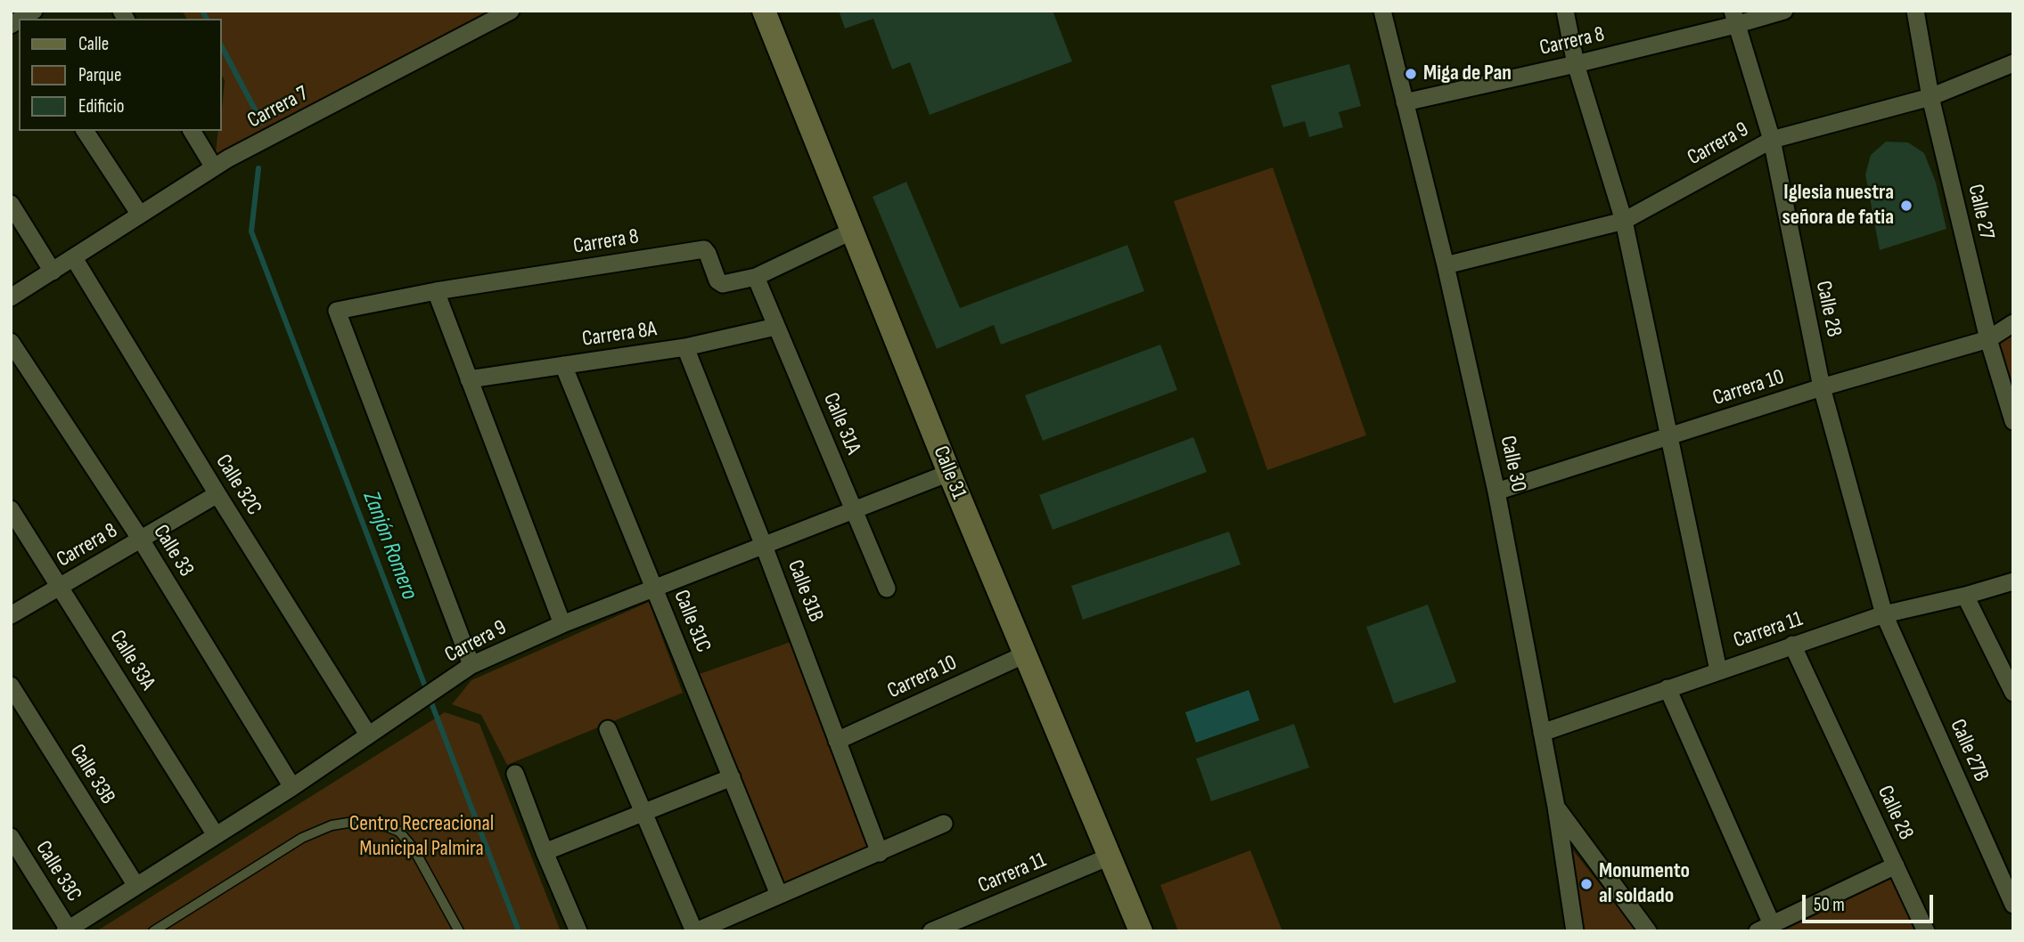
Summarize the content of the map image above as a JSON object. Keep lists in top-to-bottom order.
{
  "streets": {
    "main road": ["Calle 31"],
    "street": [
      "Carrera 8",
      "Carrera 7",
      "Carrera 9",
      "Calle 27",
      "Calle 28",
      "Carrera 8A",
      "Carrera 10",
      "Calle 31A",
      "Calle 30",
      "Calle 32C",
      "Calle 33",
      "Calle 31B",
      "Calle 31C",
      "Carrera 11",
      "Calle 33A",
      "Calle 27B",
      "Calle 33B",
      "Calle 33C"
    ]
  },
  "crossings": [
    ["Carrera 8", "Carrera 9"],
    ["Carrera 8", "Calle 28"],
    ["Carrera 8", "Calle 31A"],
    ["Carrera 8", "Calle 30"],
    ["Carrera 8", "Calle 31"],
    ["Carrera 8", "Calle 32C"],
    ["Carrera 8", "Calle 33"],
    ["Carrera 8", "Calle 33A"],
    ["Carrera 7", "Calle 32C"],
    ["Carrera 9", "Calle 27"],
    ["Carrera 9", "Calle 28"],
    ["Carrera 9", "Calle 31A"],
    ["Carrera 9", "Calle 30"],
    ["Carrera 9", "Calle 31"],
    ["Carrera 9", "Calle 32C"],
    ["Carrera 9", "Calle 33"],
    ["Carrera 9", "Calle 31B"],
    ["Carrera 9", "Calle 31C"],
    ["Carrera 9", "Calle 33A"],
    ["Carrera 9", "Calle 33B"],
    ["Carrera 9", "Calle 33C"],
    ["Calle 27", "Carrera 10"],
    ["Calle 28", "Carrera 10"],
    ["Calle 28", "Carrera 11"],
    ["Calle 28", "Calle 27B"],
    ["Carrera 8A", "Calle 31A"],
    ["Carrera 8A", "Calle 31B"],
    ["Carrera 8A", "Calle 31C"],
    ["Carrera 10", "Calle 30"],
    ["Carrera 10", "Calle 31"],
    ["Carrera 10", "Calle 31B"],
    ["Calle 30", "Carrera 11"],
    ["Calle 31", "Carrera 11"],
    ["Carrera 11", "Calle 27B"]
  ],
  "water": ["Zanjón Romero"],
  "parks": ["Centro Recreacional Municipal Palmira"],
  "places": ["Miga de Pan", "Iglesia nuestra señora de fatia", "Monumento al soldado"],
  "legend": ["Calle", "Parque", "Edificio"],
  "scale_bar": "50 m"
}
